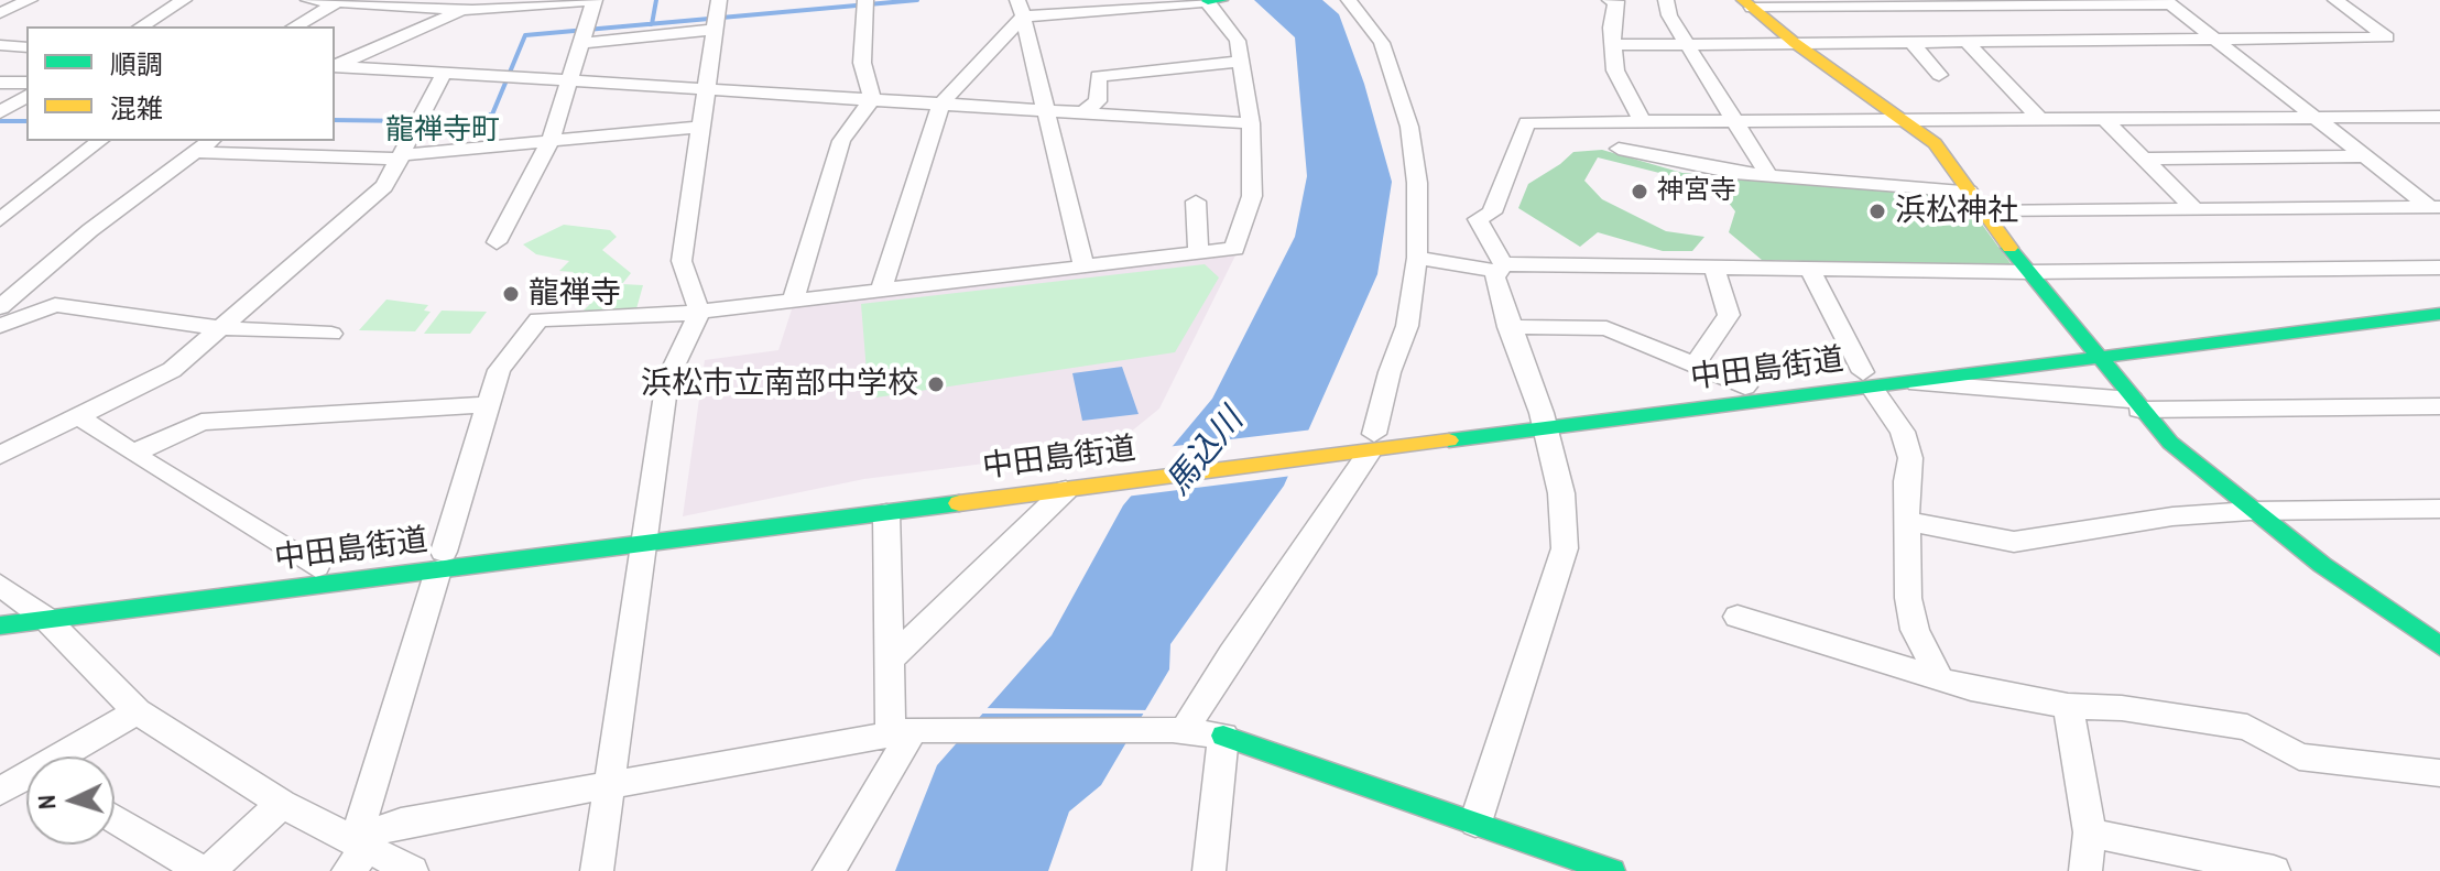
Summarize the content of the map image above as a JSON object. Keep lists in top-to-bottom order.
{
  "streets": {
    "street": ["中田島街道"]
  },
  "districts": ["龍禅寺町"],
  "water": ["馬込川"],
  "places": [
    "神宮寺",
    "浜松神社",
    "龍禅寺",
    "浜松市立南部中学校"
  ],
  "legend": ["順調", "混雑"],
  "north": "left"
}
